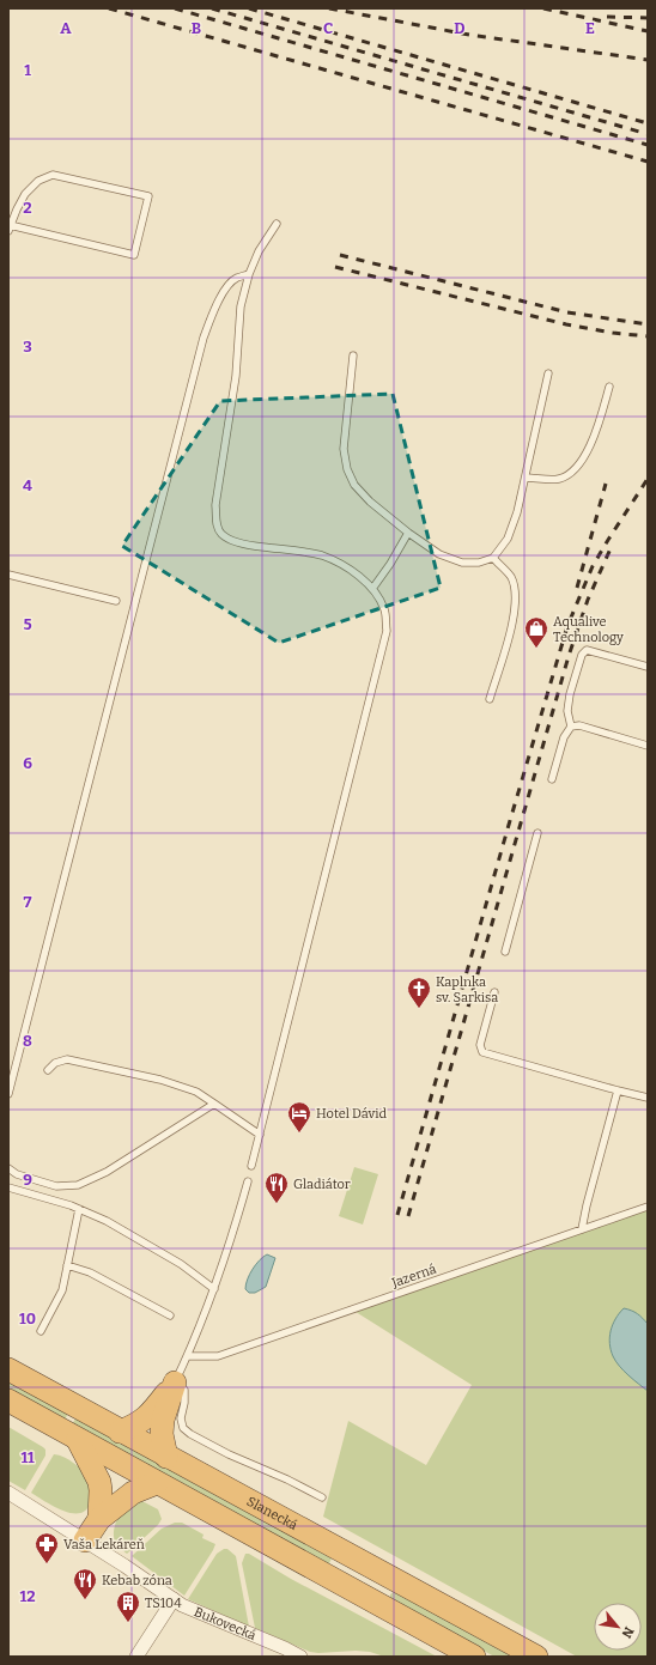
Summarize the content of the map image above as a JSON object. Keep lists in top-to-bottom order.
{
  "streets": {
    "highway": ["Slanecká"],
    "street": ["Bukovecká"],
    "lane": ["Jazerná"]
  },
  "places": {
    "shop": ["Aqualive Technology"],
    "church": ["Kaplnka sv. Sarkisa"],
    "hotel": ["Hotel Dávid"],
    "restaurant": ["Gladiátor", "Kebab zóna"],
    "pharmacy": ["Vaša Lekáreň"],
    "building": ["TS104"]
  },
  "north": "bottom right",
  "grid": {
    "columns": [
      "A",
      "B",
      "C",
      "D",
      "E"
    ],
    "rows": [
      "1",
      "2",
      "3",
      "4",
      "5",
      "6",
      "7",
      "8",
      "9",
      "10",
      "11",
      "12"
    ]
  }
}
